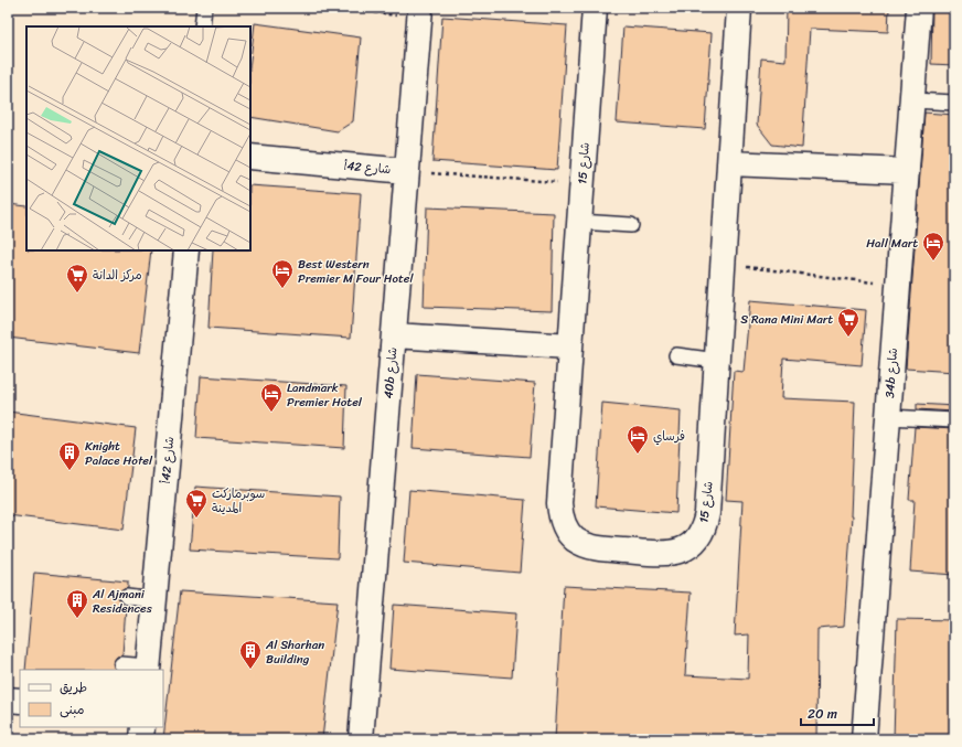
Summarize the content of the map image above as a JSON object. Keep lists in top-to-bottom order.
{
  "streets": {
    "street": [
      "شارع 15",
      "شارع 42أ",
      "40b شارع",
      "34b شارع"
    ]
  },
  "crossings": [
    ["شارع 42أ", "40b شارع"]
  ],
  "places": {
    "hotel": [
      "Hall Mart",
      "Best Western Premier M Four Hotel",
      "Landmark Premier Hotel",
      "فرساي"
    ],
    "supermarket": ["مركز الدانة", "S Rana Mini Mart", "سوبرماركت المدينة"],
    "building": ["Knight Palace Hotel", "Al Ajmani Residences", "Al Sharhan Building"]
  },
  "legend": ["طريق", "مبنى"],
  "scale_bar": "20 m"
}
